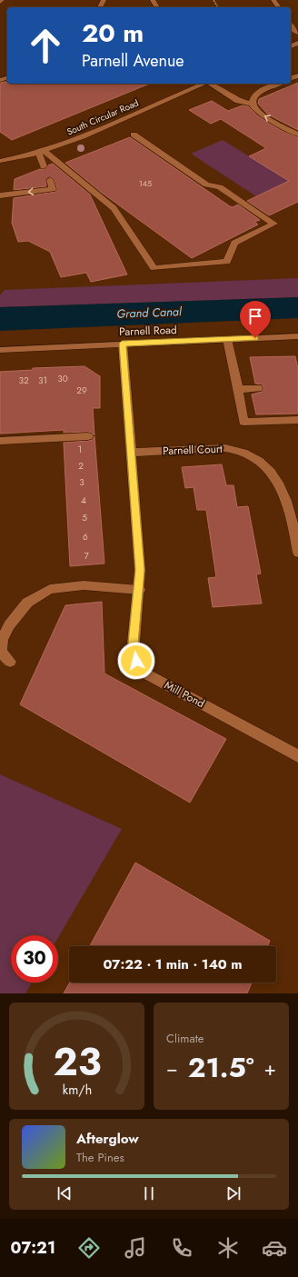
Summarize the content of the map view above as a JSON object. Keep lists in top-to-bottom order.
{
  "streets": {
    "street": [
      "South Circular Road",
      "Parnell Road",
      "Parnell Court",
      "Mill Pond"
    ]
  },
  "crossings": [
    ["Parnell Road", "Mill Pond"],
    ["Parnell Court", "Mill Pond"]
  ],
  "water": ["Grand Canal"],
  "house_numbers": [
    "145",
    "30",
    "32",
    "31",
    "29",
    "1",
    "2",
    "3",
    "4",
    "5",
    "6",
    "7"
  ],
  "page": {
    "turn": ["20 m", "Parnell Avenue"],
    "limit": "30",
    "trip": "07:22 · 1 min · 140 m",
    "tile": "Climate",
    "heat": ["−", "21.5°", "+"],
    "song": ["Afterglow", "The Pines"],
    "tabs": "07:21",
    "gauge": ["23", "km/h"]
  }
}
